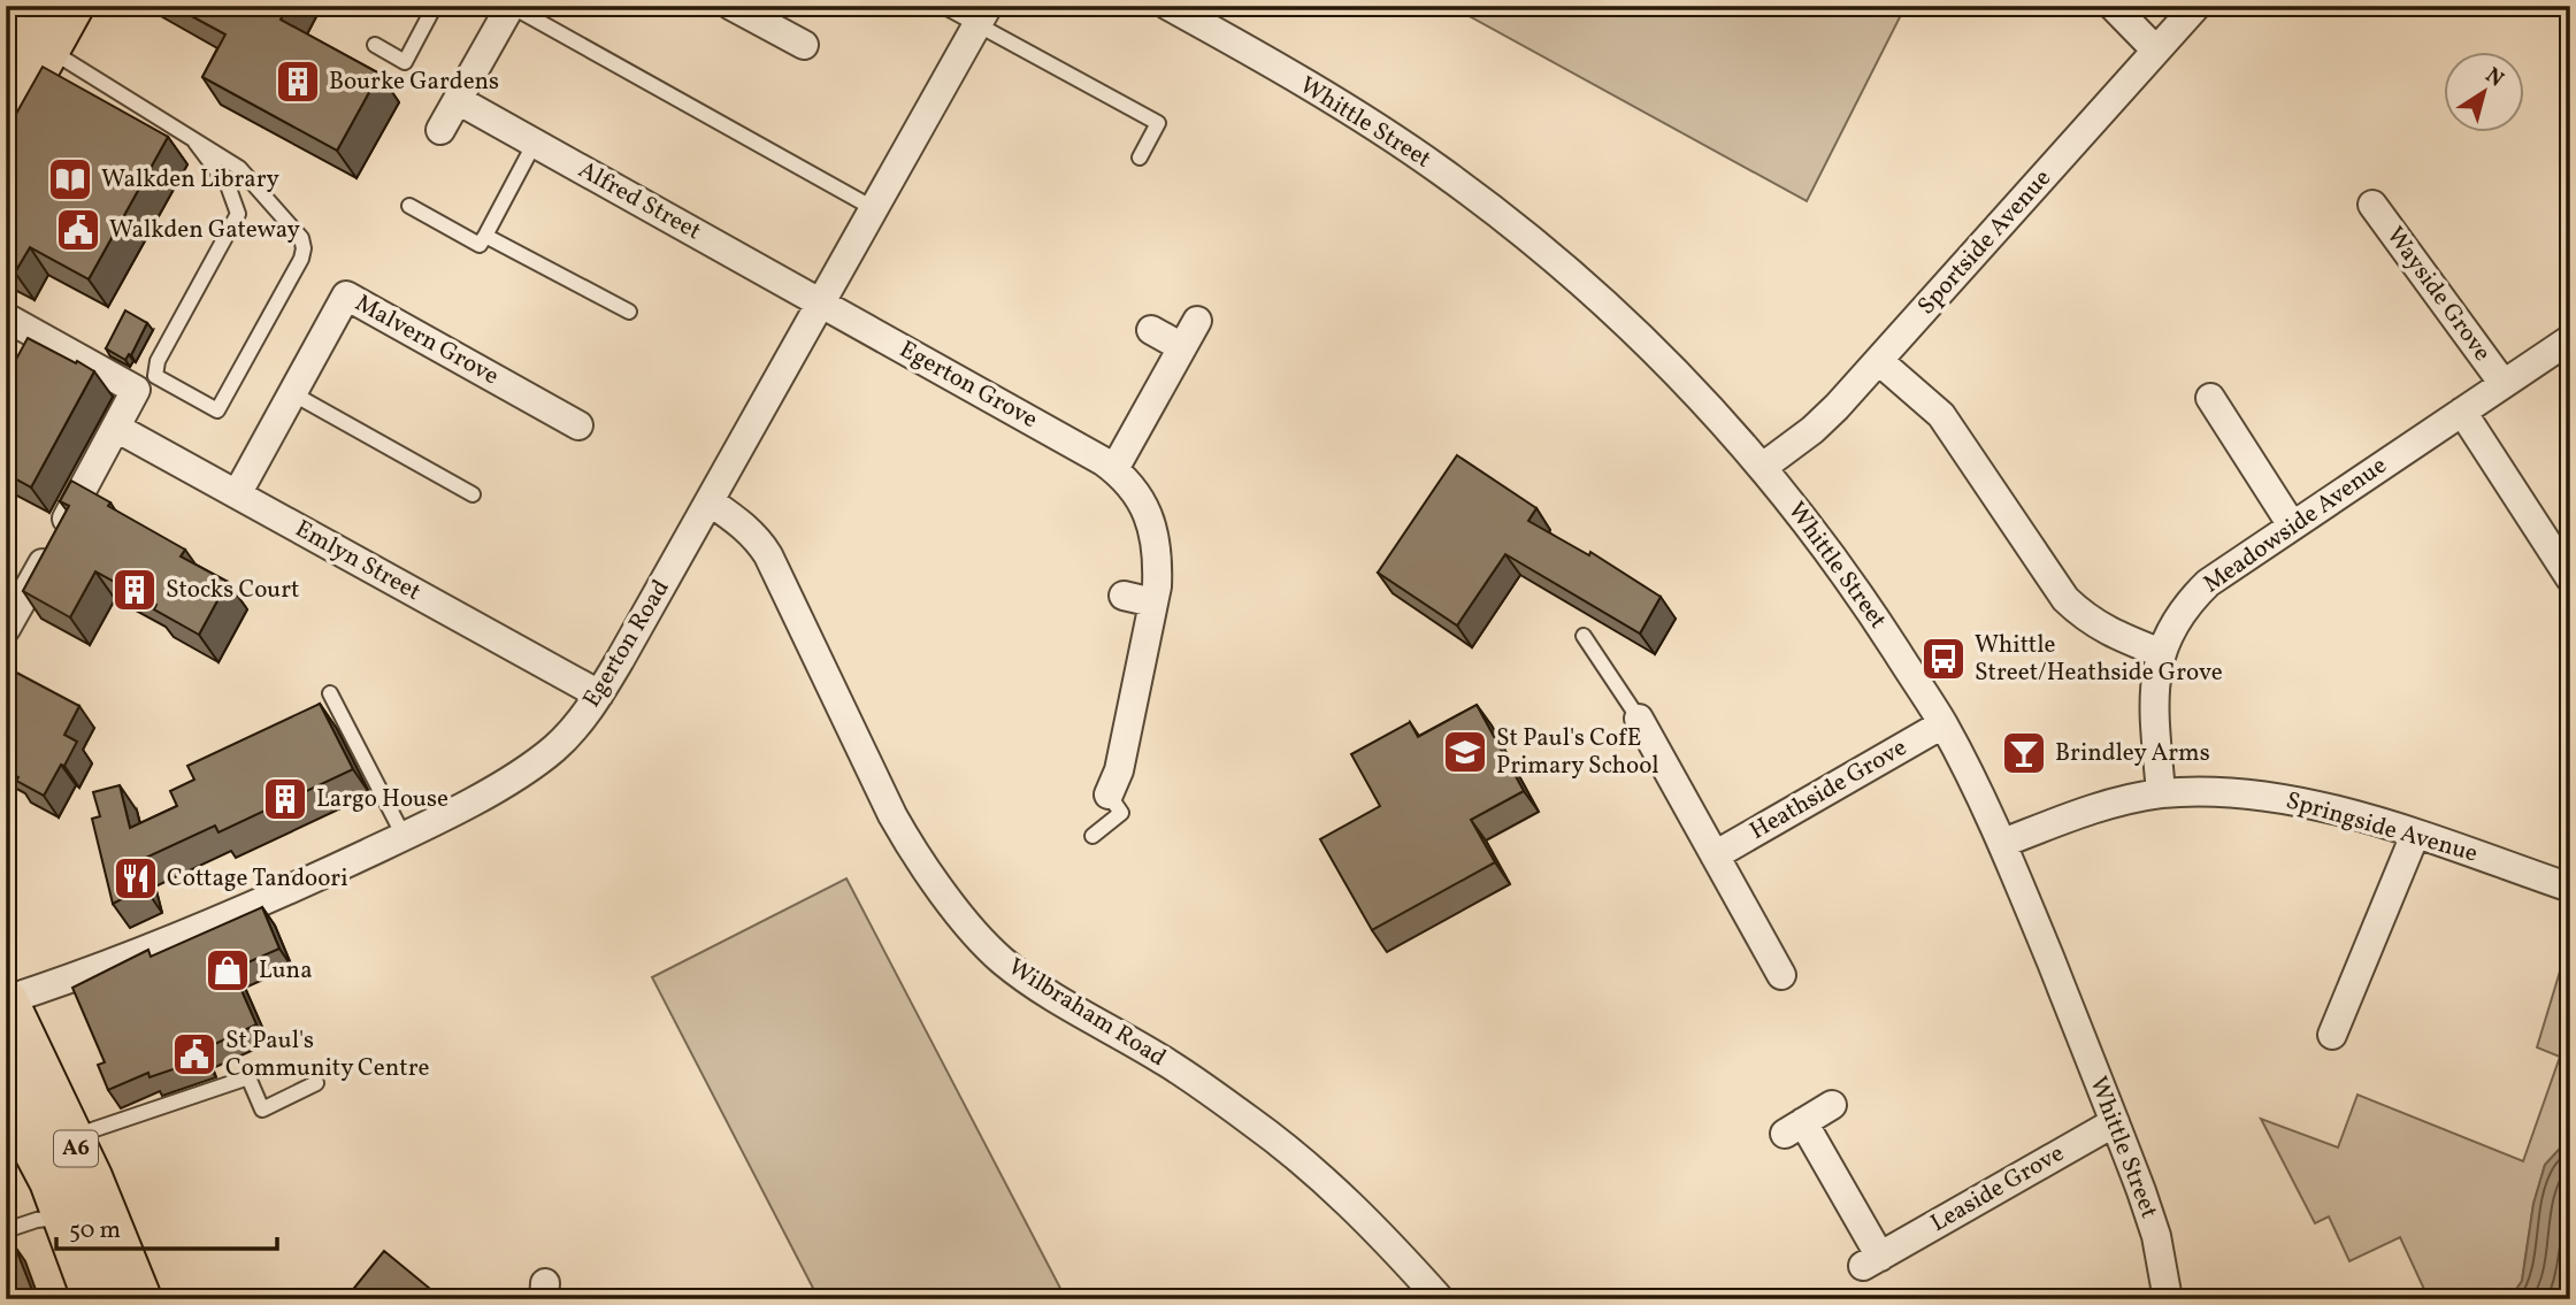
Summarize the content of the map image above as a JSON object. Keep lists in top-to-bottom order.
{
  "streets": {
    "main road": ["A6"],
    "street": [
      "Whittle Street",
      "Alfred Street",
      "Sportside Avenue",
      "Wayside Grove",
      "Malvern Grove",
      "Egerton Grove",
      "Meadowside Avenue",
      "Emlyn Street",
      "Egerton Road",
      "Heathside Grove",
      "Springside Avenue",
      "Wilbraham Road",
      "Leaside Grove"
    ]
  },
  "crossings": [
    ["Whittle Street", "Sportside Avenue"],
    ["Whittle Street", "Heathside Grove"],
    ["Whittle Street", "Springside Avenue"],
    ["Whittle Street", "Leaside Grove"],
    ["Alfred Street", "Egerton Grove"],
    ["Alfred Street", "Egerton Road"],
    ["Wayside Grove", "Meadowside Avenue"],
    ["Malvern Grove", "Emlyn Street"],
    ["Egerton Grove", "Egerton Road"],
    ["Meadowside Avenue", "Springside Avenue"],
    ["Emlyn Street", "Egerton Road"],
    ["Egerton Road", "Wilbraham Road"],
    ["Egerton Road", "A6"]
  ],
  "places": {
    "building": ["Bourke Gardens", "Stocks Court", "Largo House"],
    "library": ["Walkden Library"],
    "public building": ["Walkden Gateway", "St Paul's Community Centre"],
    "bus stop": ["Whittle Street/Heathside Grove"],
    "school or university": ["St Paul's CofE Primary School"],
    "bar": ["Brindley Arms"],
    "restaurant": ["Cottage Tandoori"],
    "shop": ["Luna"]
  },
  "scale_bar": "50 m",
  "north": "top right"
}
